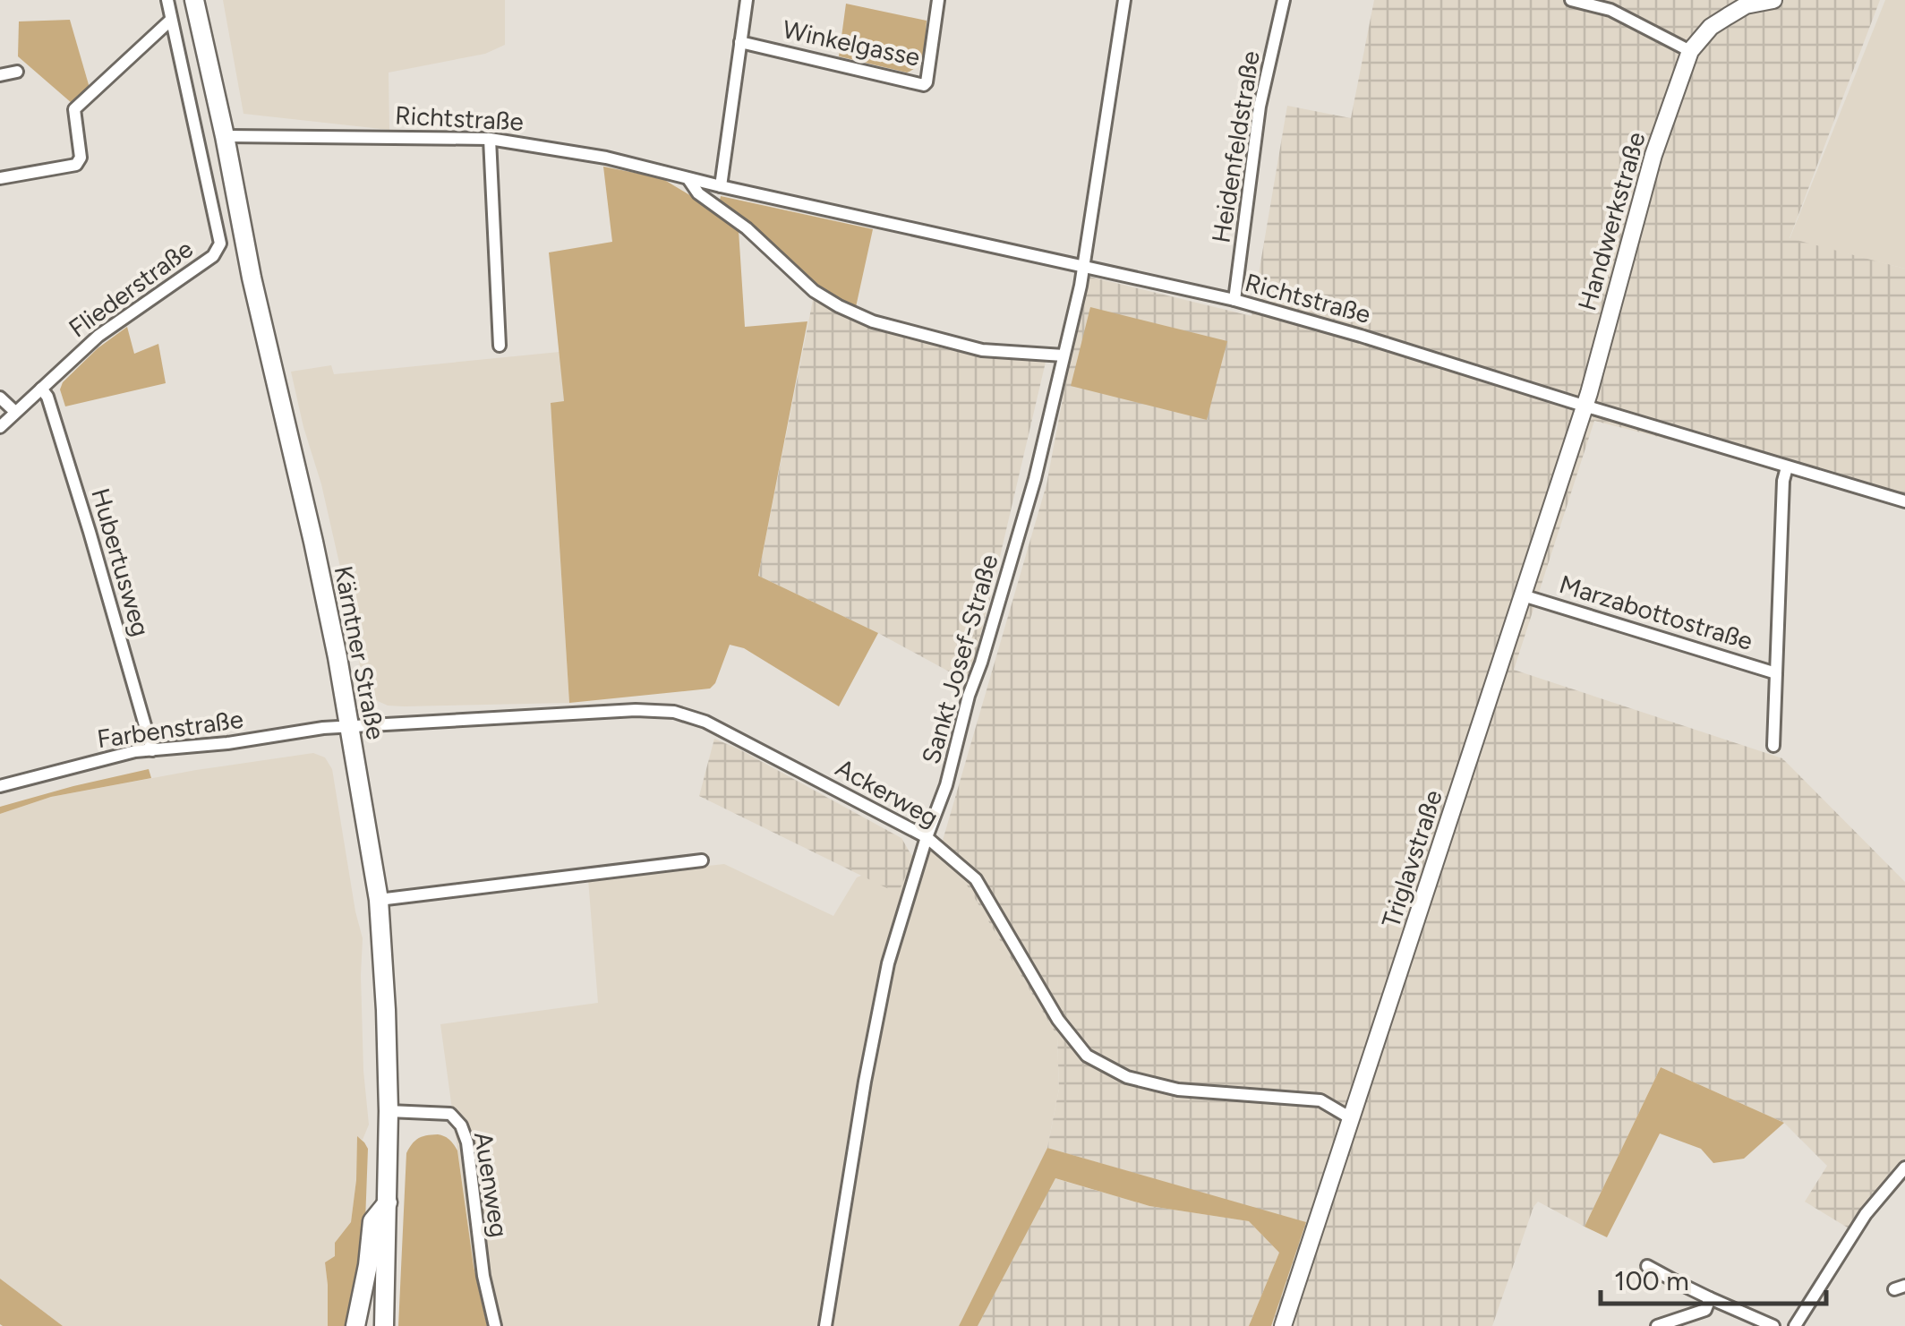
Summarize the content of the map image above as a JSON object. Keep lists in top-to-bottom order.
{
  "streets": {
    "main road": ["Kärntner Straße"],
    "street": [
      "Winkelgasse",
      "Richtstraße",
      "Heidenfeldstraße",
      "Handwerkstraße",
      "Fliederstraße",
      "Hubertusweg",
      "Marzabottostraße",
      "Sankt Josef-Straße",
      "Farbenstraße",
      "Ackerweg",
      "Triglavstraße",
      "Auenweg"
    ]
  },
  "crossings": [
    ["Richtstraße", "Heidenfeldstraße"],
    ["Richtstraße", "Handwerkstraße"],
    ["Richtstraße", "Marzabottostraße"],
    ["Richtstraße", "Kärntner Straße"],
    ["Richtstraße", "Sankt Josef-Straße"],
    ["Richtstraße", "Triglavstraße"],
    ["Handwerkstraße", "Triglavstraße"],
    ["Fliederstraße", "Hubertusweg"],
    ["Hubertusweg", "Farbenstraße"],
    ["Marzabottostraße", "Triglavstraße"],
    ["Kärntner Straße", "Farbenstraße"],
    ["Kärntner Straße", "Ackerweg"],
    ["Kärntner Straße", "Auenweg"],
    ["Sankt Josef-Straße", "Ackerweg"],
    ["Farbenstraße", "Ackerweg"],
    ["Ackerweg", "Triglavstraße"]
  ],
  "scale_bar": "100 m"
}
